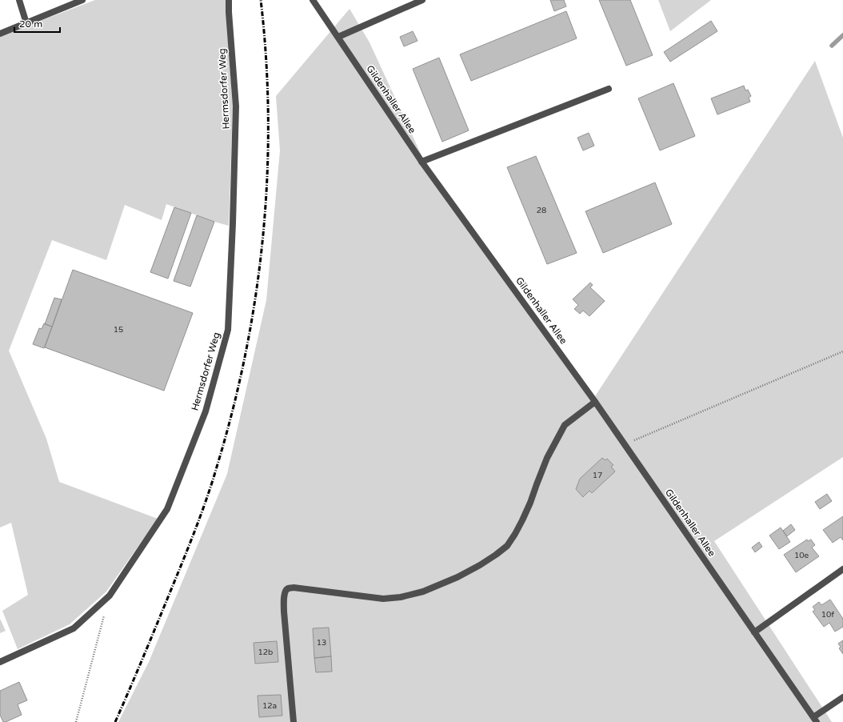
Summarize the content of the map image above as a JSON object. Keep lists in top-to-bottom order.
{
  "streets": {
    "street": ["Hermsdorfer Weg", "Gildenhaller Allee"]
  },
  "house_numbers": [
    "28",
    "15",
    "17",
    "10e",
    "10f",
    "13",
    "12b",
    "12a"
  ],
  "scale_bar": "20 m"
}
